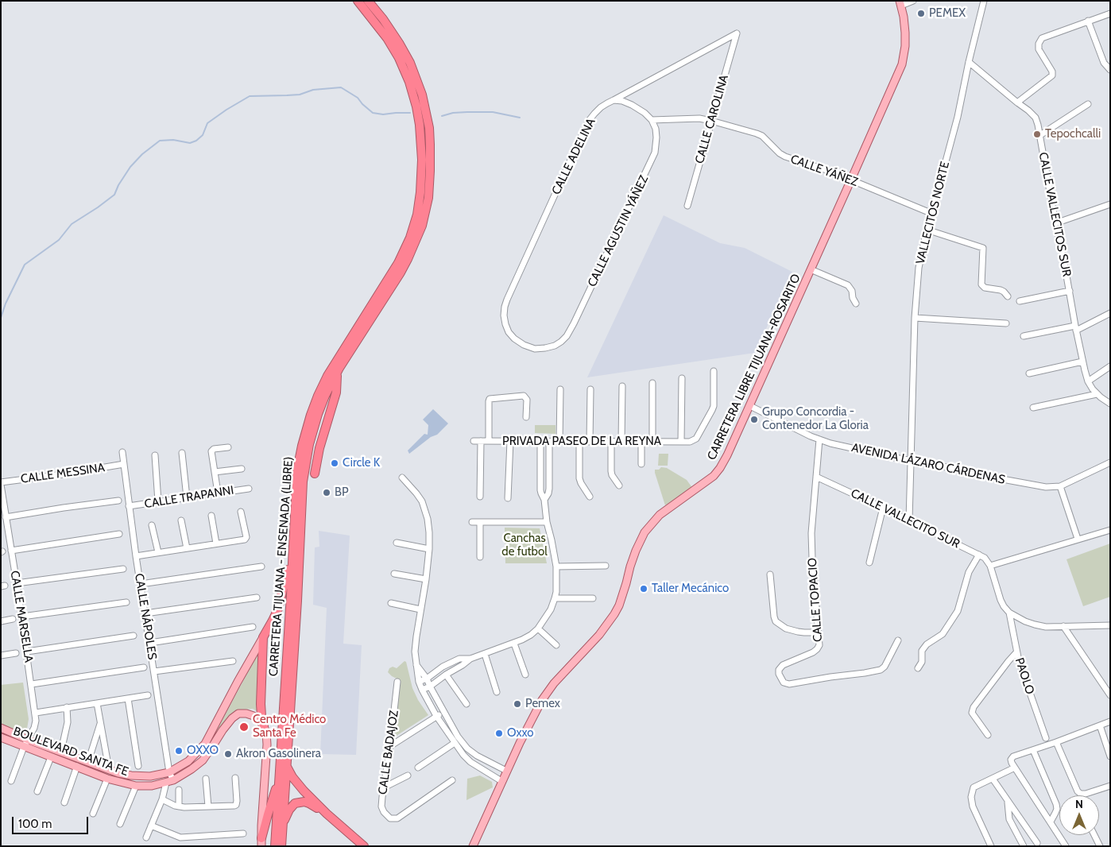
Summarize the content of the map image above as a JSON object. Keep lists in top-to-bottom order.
{
  "streets": {
    "highway": ["CARRETERA TIJUANA - ENSENADA (LIBRE)"],
    "main road": ["CARRETERA LIBRE TIJUANA-ROSARITO", "BOULEVARD SANTA FE"],
    "street": [
      "CALLE CAROLINA",
      "CALLE ADELINA",
      "CALLE YÁÑEZ",
      "VALLECITOS NORTE",
      "CALLE VALLECITOS SUR",
      "CALLE AGUSTIN YÁÑEZ",
      "PRIVADA PASEO DE LA REYNA",
      "AVENIDA LÁZARO CÁRDENAS",
      "CALLE MESSINA",
      "CALLE TRAPANNI",
      "CALLE VALLECITO SUR",
      "CALLE TOPACIO",
      "CALLE MARSELLA",
      "CALLE NÁPOLES",
      "PAOLO",
      "CALLE BADAJOZ"
    ]
  },
  "crossings": [
    ["CALLE CAROLINA", "CALLE ADELINA"],
    ["CALLE CAROLINA", "CALLE YÁÑEZ"],
    ["CALLE ADELINA", "CALLE AGUSTIN YÁÑEZ"],
    ["CALLE YÁÑEZ", "VALLECITOS NORTE"],
    ["CALLE YÁÑEZ", "CALLE AGUSTIN YÁÑEZ"],
    ["CALLE YÁÑEZ", "CARRETERA LIBRE TIJUANA-ROSARITO"],
    ["VALLECITOS NORTE", "CALLE VALLECITOS SUR"],
    ["VALLECITOS NORTE", "AVENIDA LÁZARO CÁRDENAS"],
    ["VALLECITOS NORTE", "CALLE VALLECITO SUR"],
    ["CARRETERA LIBRE TIJUANA-ROSARITO", "AVENIDA LÁZARO CÁRDENAS"],
    ["AVENIDA LÁZARO CÁRDENAS", "CALLE TOPACIO"],
    ["CALLE MESSINA", "CALLE MARSELLA"],
    ["CALLE MESSINA", "CALLE NÁPOLES"],
    ["CALLE TRAPANNI", "CALLE NÁPOLES"],
    ["CALLE VALLECITO SUR", "CALLE TOPACIO"],
    ["CALLE VALLECITO SUR", "PAOLO"],
    ["CALLE MARSELLA", "BOULEVARD SANTA FE"],
    ["CALLE NÁPOLES", "BOULEVARD SANTA FE"]
  ],
  "parks": ["Canchas de futbol"],
  "places": [
    "PEMEX",
    "Tepochcalli",
    "Grupo Concordia - Contenedor La Gloria",
    "Circle K",
    "BP",
    "Taller Mecánico",
    "Pemex",
    "Centro Médico Santa Fe",
    "Oxxo",
    "OXXO",
    "Akron Gasolinera"
  ],
  "scale_bar": "100 m",
  "north": "top"
}
